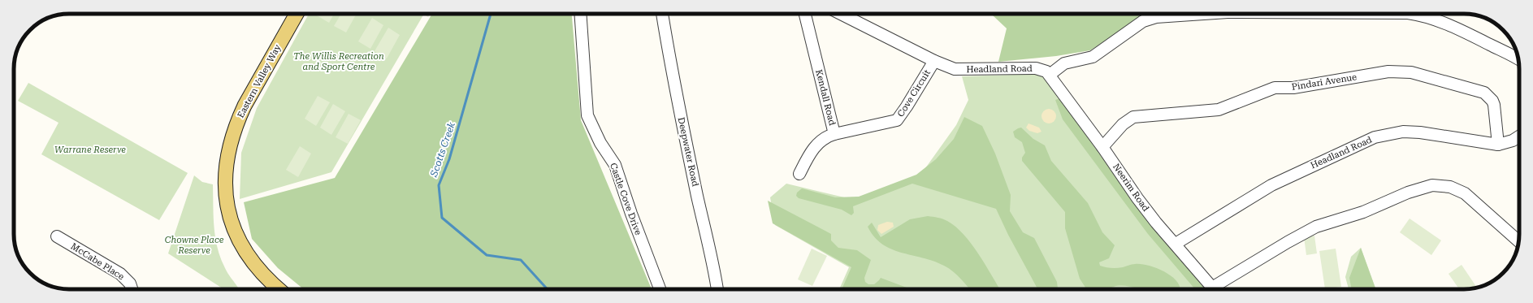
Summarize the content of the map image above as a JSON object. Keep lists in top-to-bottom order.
{
  "streets": {
    "main road": ["Eastern Valley Way"],
    "street": [
      "Headland Road",
      "Pindari Avenue",
      "Cove Circuit",
      "Kendall Road",
      "Deepwater Road",
      "Neerim Road",
      "Castle Cove Drive",
      "McCabe Place"
    ]
  },
  "crossings": [
    ["Headland Road", "Pindari Avenue"],
    ["Headland Road", "Cove Circuit"],
    ["Headland Road", "Neerim Road"],
    ["Pindari Avenue", "Neerim Road"],
    ["Cove Circuit", "Kendall Road"]
  ],
  "water": ["Scotts Creek"],
  "parks": ["The Willis Recreation and Sport Centre", "Warrane Reserve", "Chowne Place Reserve"]
}
